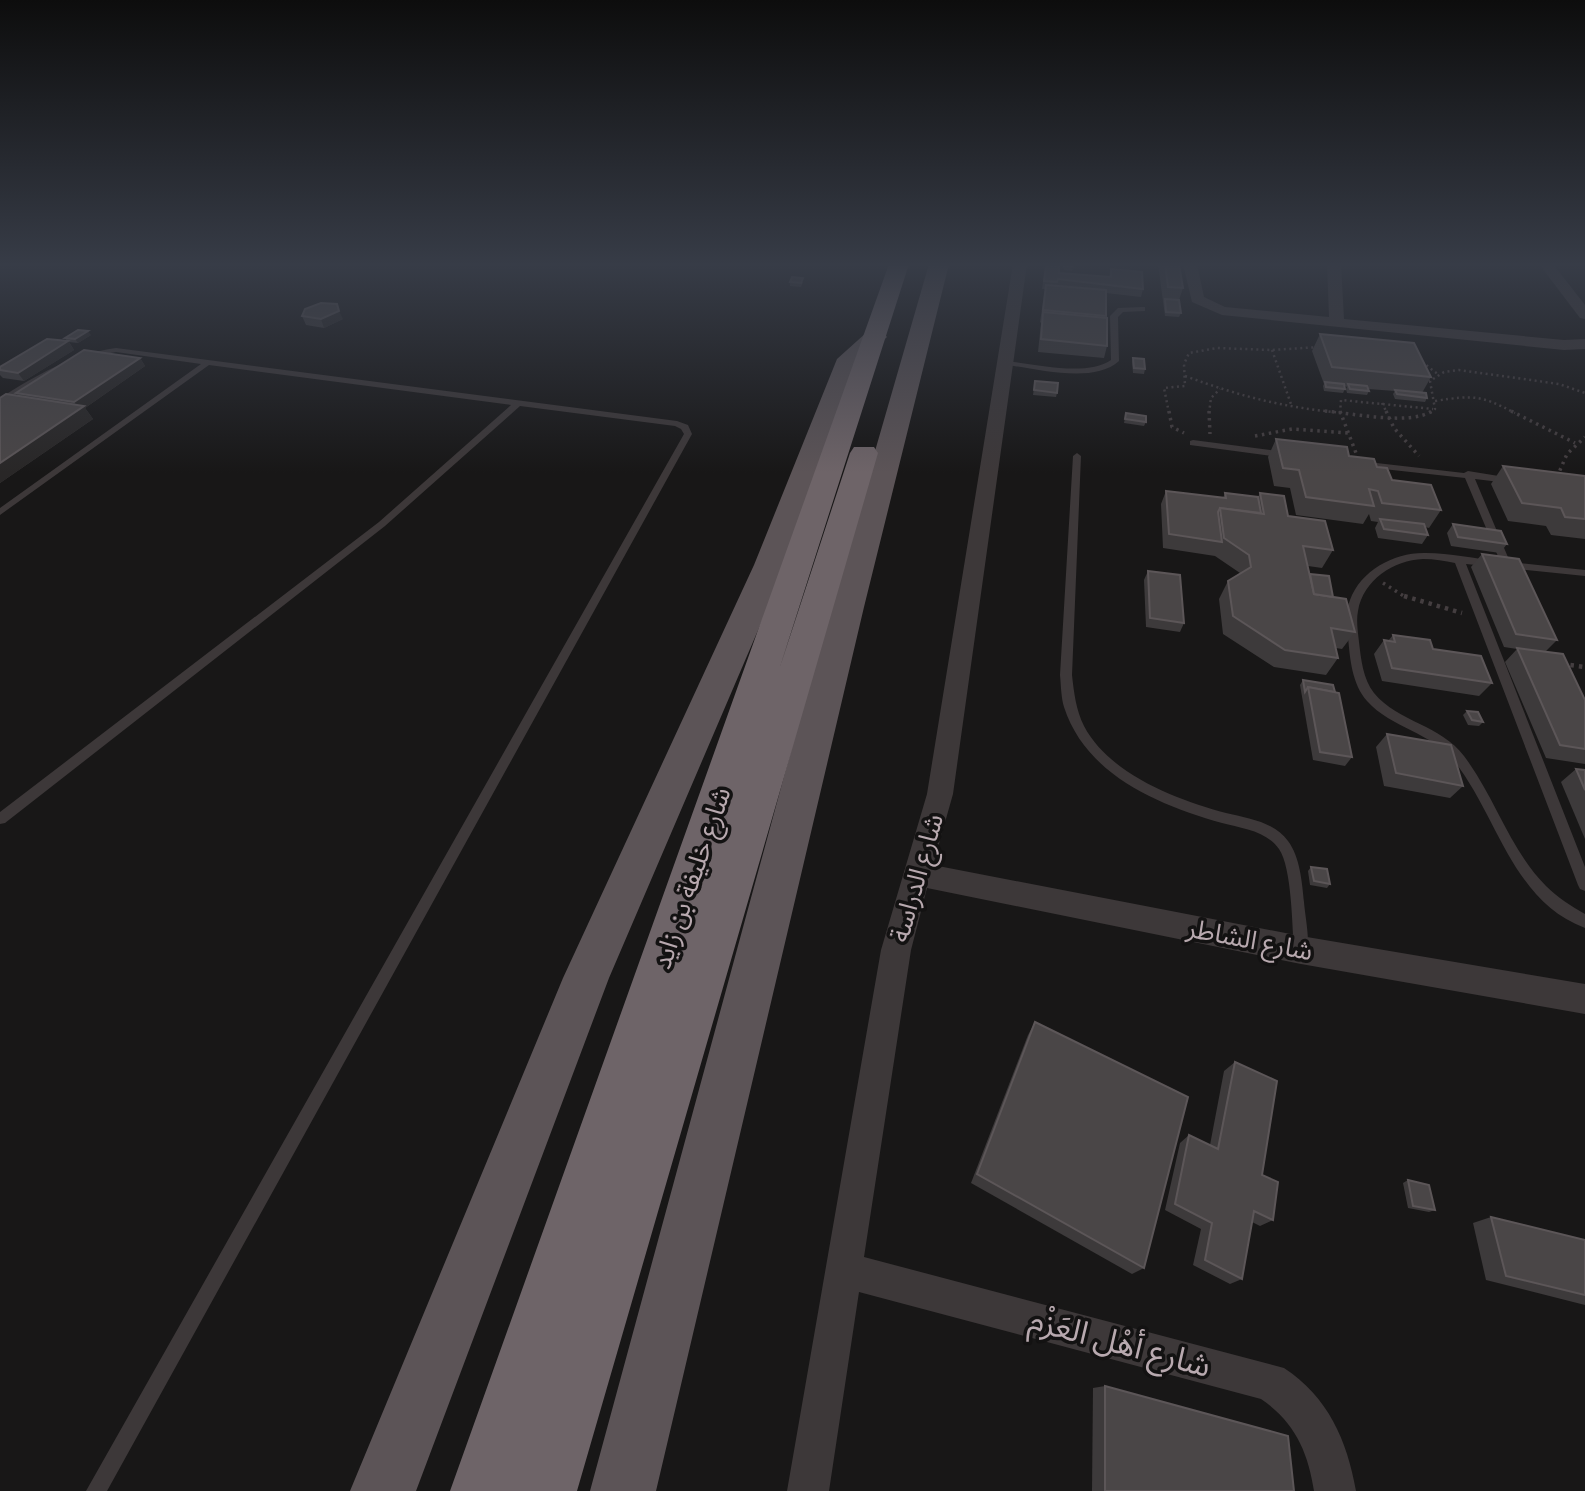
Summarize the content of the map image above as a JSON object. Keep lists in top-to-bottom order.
{
  "streets": {
    "highway": ["شارع خليفة بن زايد"],
    "street": ["شارع الدراسة", "شارع الشاطر", "شارع أهْل العَزْم"]
  },
  "crossings": [
    ["شارع الدراسة", "شارع الشاطر"],
    ["شارع الدراسة", "شارع أهْل العَزْم"]
  ]
}
